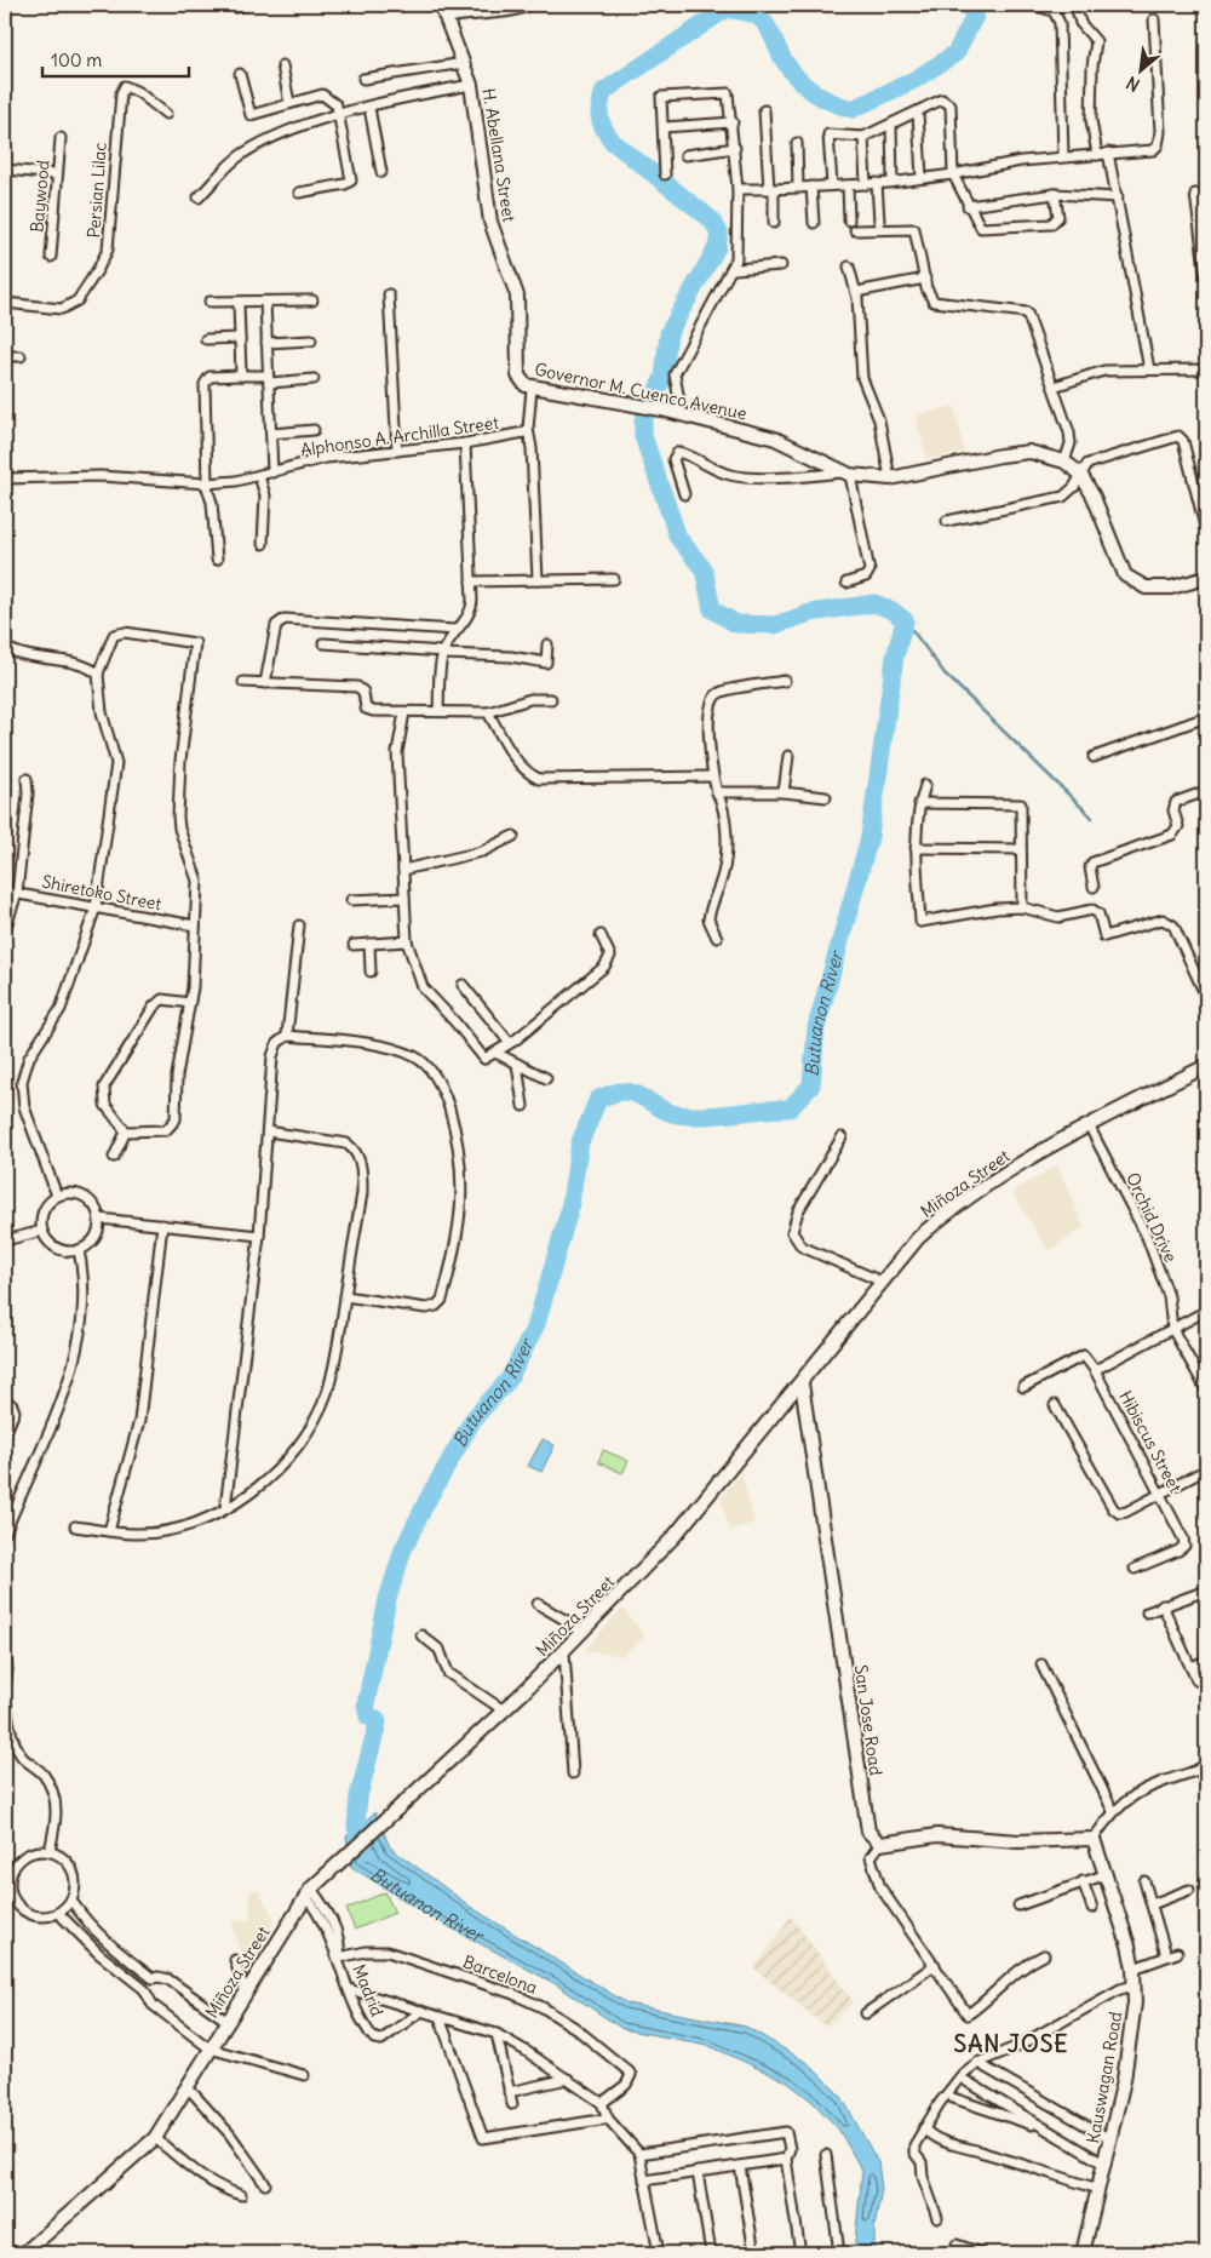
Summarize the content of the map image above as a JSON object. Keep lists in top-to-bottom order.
{
  "streets": {
    "main road": [
      "H. Abellana Street",
      "Governor M. Cuenco Avenue",
      "Miñoza Street",
      "San Jose Road",
      "Kauswagan Road"
    ],
    "street": [
      "Persian Lilac",
      "Baywood",
      "Alphonso A. Archilla Street",
      "Shiretoko Street",
      "Orchid Drive",
      "Hibiscus Street",
      "Barcelona",
      "Madrid"
    ]
  },
  "crossings": [
    ["H. Abellana Street", "Governor M. Cuenco Avenue"],
    ["Miñoza Street", "Orchid Drive"],
    ["Miñoza Street", "San Jose Road"],
    ["Miñoza Street", "Madrid"],
    ["Barcelona", "Madrid"]
  ],
  "districts": ["SAN JOSE"],
  "water": ["Butuanon River"],
  "scale_bar": "100 m",
  "north": "bottom left"
}
